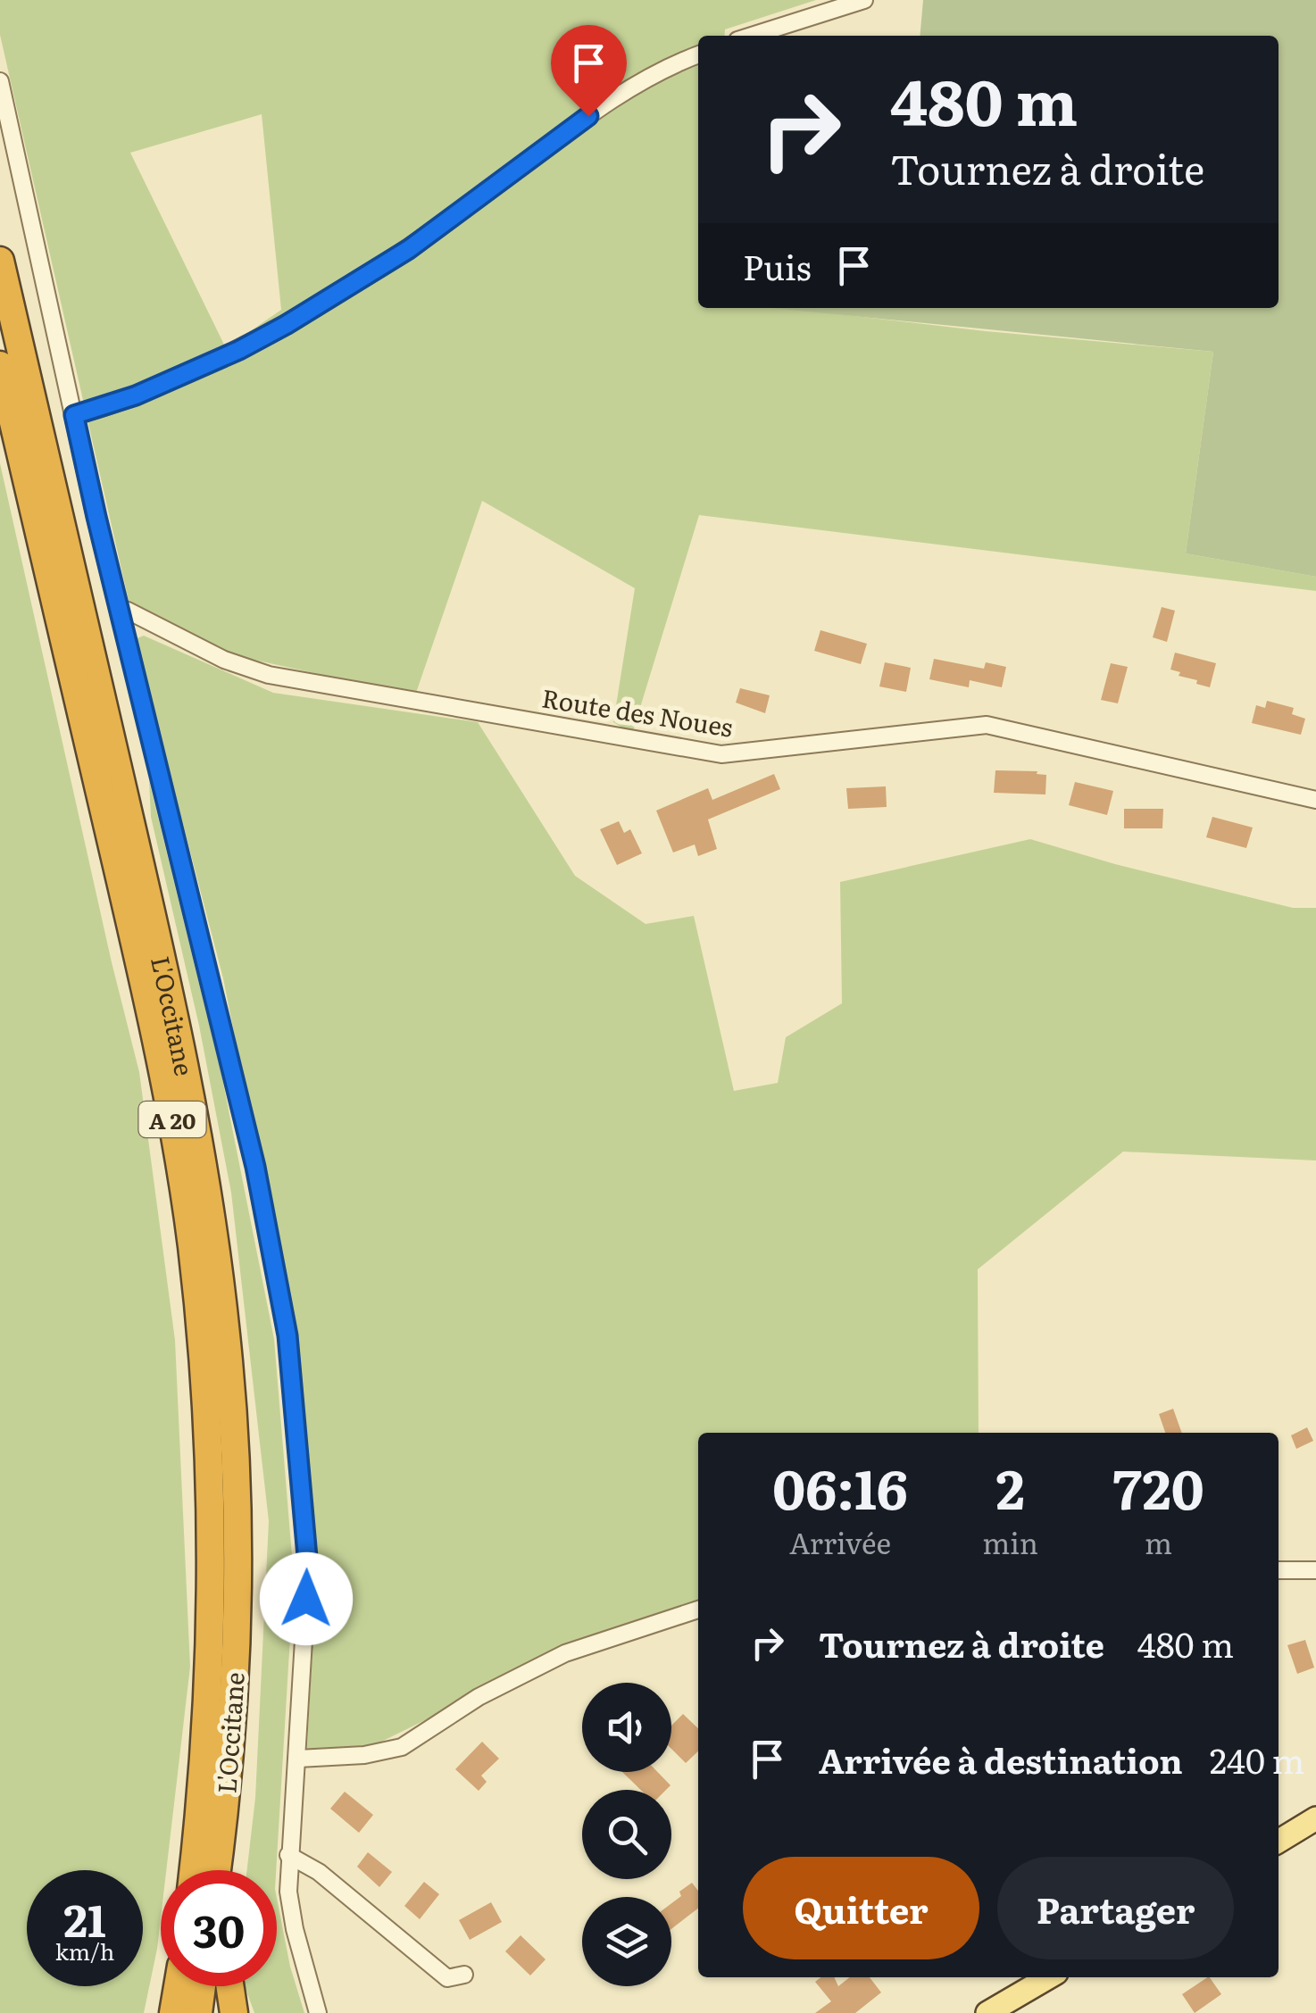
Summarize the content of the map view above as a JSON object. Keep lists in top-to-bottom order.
{
  "streets": {
    "highway": ["L'Occitane", "A 20"],
    "street": ["Route des Noues"]
  },
  "page": {
    "turn": ["480 m", "Tournez à droite"],
    "then": "Puis",
    "eta": [
      "06:16",
      "Arrivée",
      "2",
      "min",
      "720",
      "m"
    ],
    "list": [
      {
        "name": "Tournez à droite",
        "value": "480 m"
      },
      {
        "name": "Arrivée à destination",
        "value": "240 m"
      }
    ],
    "buttons": ["Quitter", "Partager"],
    "speed": "21 km/h",
    "limit": "30"
  }
}
